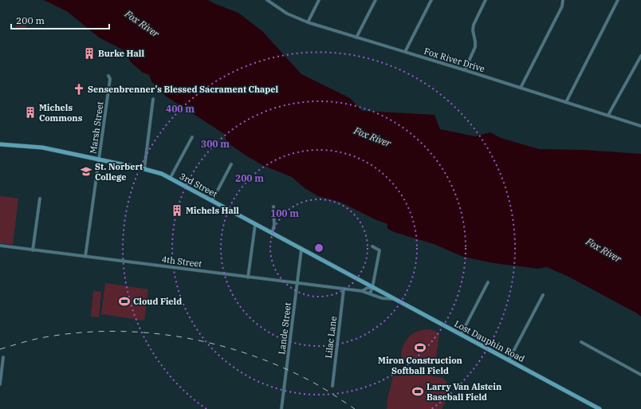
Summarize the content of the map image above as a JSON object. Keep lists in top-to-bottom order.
{
  "streets": {
    "main road": ["3rd Street", "Lost Dauphin Road"],
    "street": [
      "Fox River Drive",
      "Marsh Street",
      "4th Street",
      "Lande Street",
      "Lilac Lane"
    ]
  },
  "crossings": [
    ["Marsh Street", "3rd Street"],
    ["Marsh Street", "4th Street"],
    ["3rd Street", "4th Street"],
    ["3rd Street", "Lande Street"],
    ["3rd Street", "Lost Dauphin Road"],
    ["4th Street", "Lande Street"],
    ["4th Street", "Lilac Lane"],
    ["4th Street", "Lost Dauphin Road"]
  ],
  "water": ["Fox River"],
  "places": {
    "building": ["Burke Hall", "Michels Commons", "Michels Hall"],
    "church": ["Sensenbrenner's Blessed Sacrament Chapel"],
    "school or university": ["St. Norbert College"],
    "sports": ["Cloud Field", "Miron Construction Softball Field", "Larry Van Alstein Baseball Field"]
  },
  "scale_bar": "200 m",
  "rings": [
    "400 m",
    "300 m",
    "200 m",
    "100 m"
  ]
}
